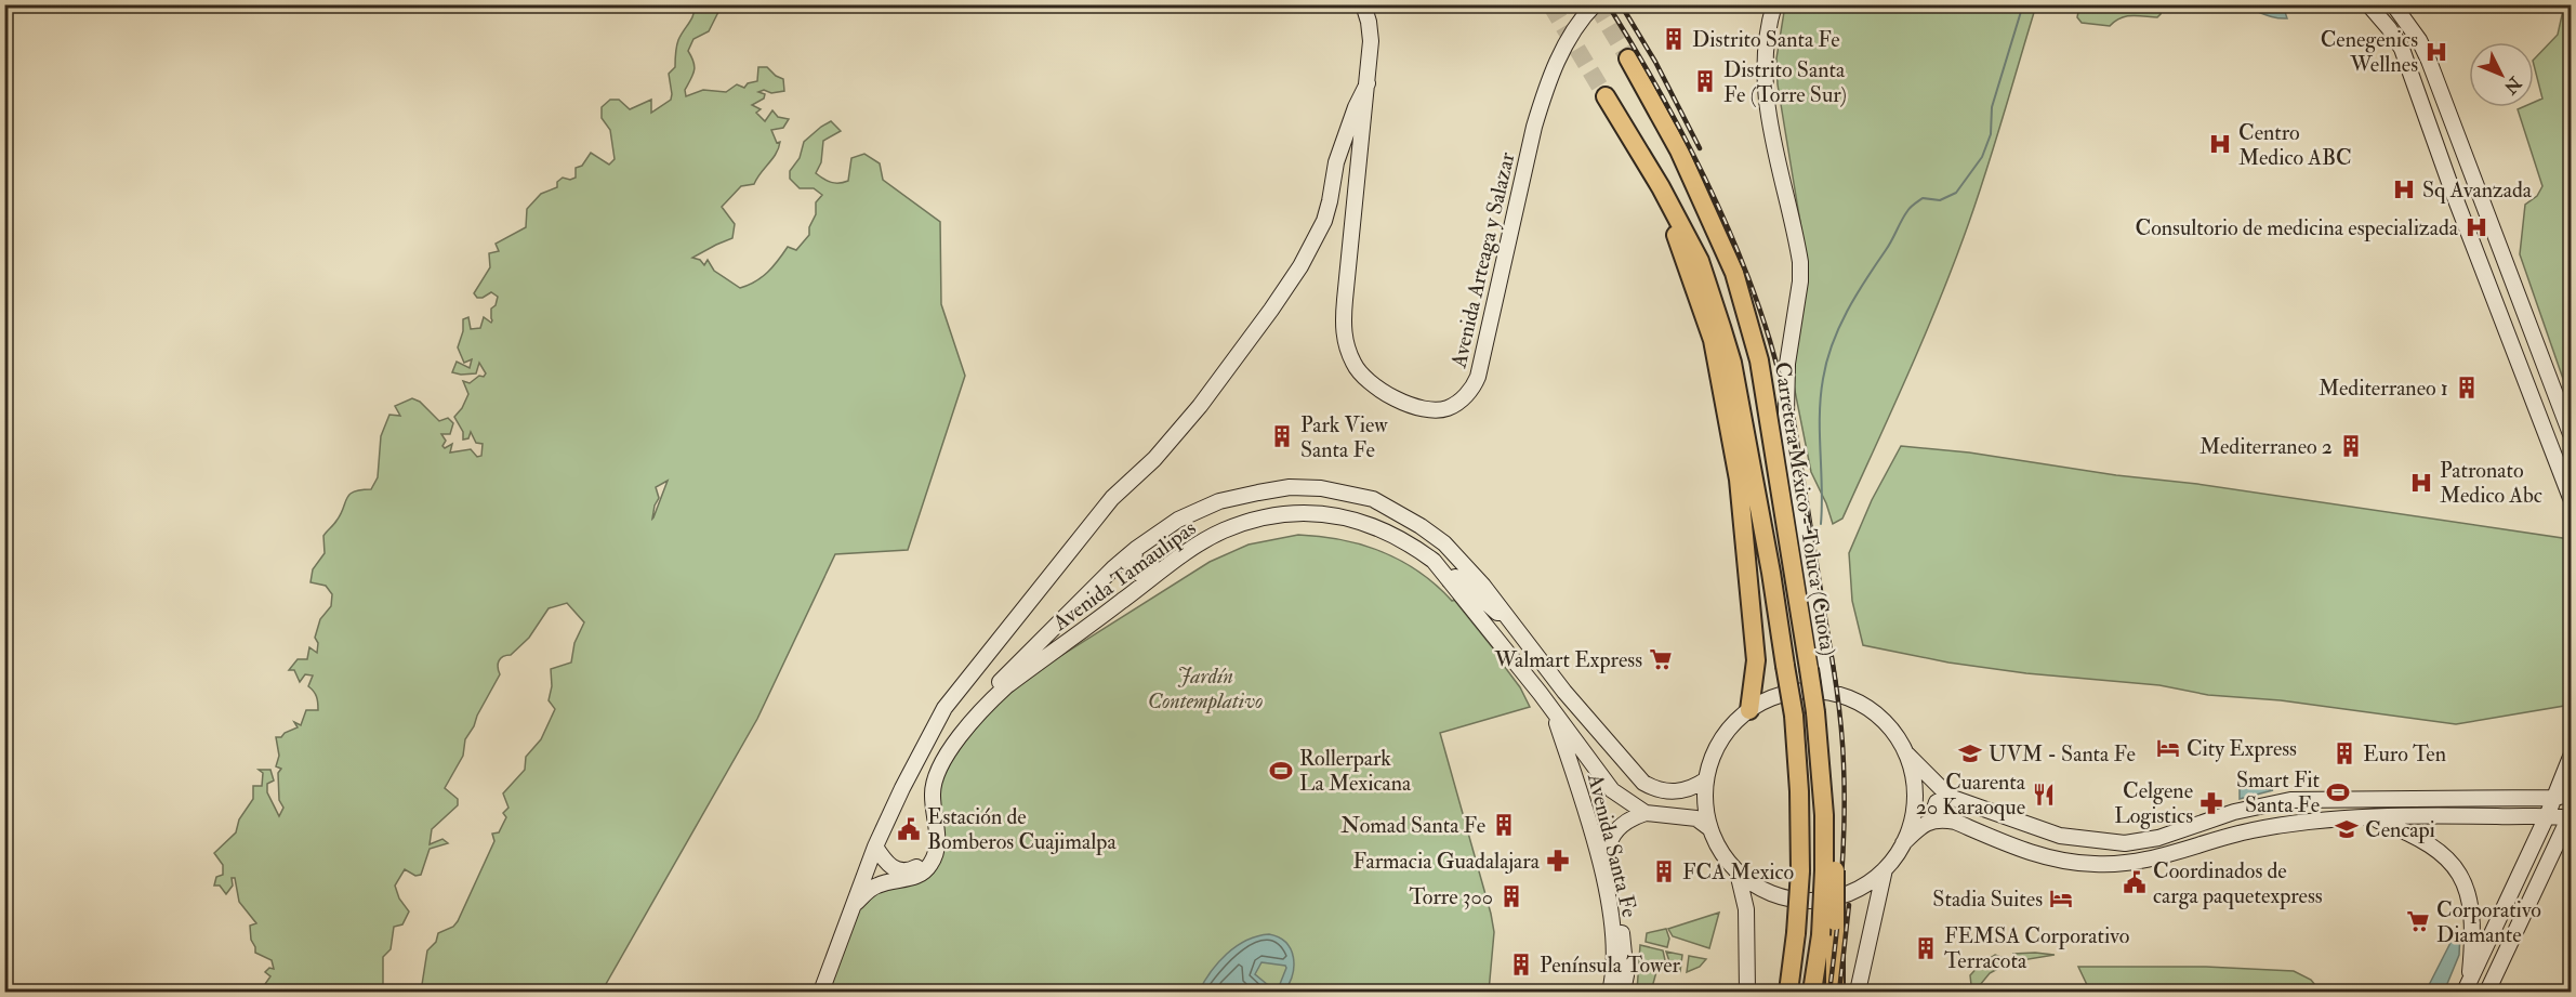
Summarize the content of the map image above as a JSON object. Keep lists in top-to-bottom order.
{
  "streets": {
    "highway": ["Carretera México - Toluca (Cuota)"],
    "street": ["Avenida Arteaga y Salazar", "Avenida Tamaulipas", "Avenida Santa Fe"]
  },
  "crossings": [
    ["Avenida Arteaga y Salazar", "Avenida Tamaulipas"],
    ["Avenida Tamaulipas", "Avenida Santa Fe"]
  ],
  "parks": ["Jardín Contemplativo"],
  "places": {
    "building": [
      "Distrito Santa Fe",
      "Distrito Santa Fe (Torre Sur)",
      "Mediterraneo 1",
      "Park View Santa Fe",
      "Mediterraneo 2",
      "Euro Ten",
      "Nomad Santa Fe",
      "FCA Mexico",
      "Torre 300",
      "FEMSA Corporativo Terracota",
      "Península Tower"
    ],
    "hospital": [
      "Cenegenics Wellnes",
      "Centro Medico ABC",
      "Sq Avanzada",
      "Consultorio de medicina especializada",
      "Patronato Medico Abc"
    ],
    "supermarket": ["Walmart Express", "Corporativo Diamante"],
    "hotel": ["City Express", "Stadia Suites"],
    "school or university": ["UVM - Santa Fe", "Cencapi"],
    "sports": ["Rollerpark La Mexicana", "Smart Fit Santa Fe"],
    "restaurant": ["Cuarenta 20 Karaoque"],
    "pharmacy": ["Celgene Logistics", "Farmacia Guadalajara"],
    "public building": ["Estación de Bomberos Cuajimalpa", "Coordinados de carga paquetexpress"]
  },
  "north": "bottom right"
}
